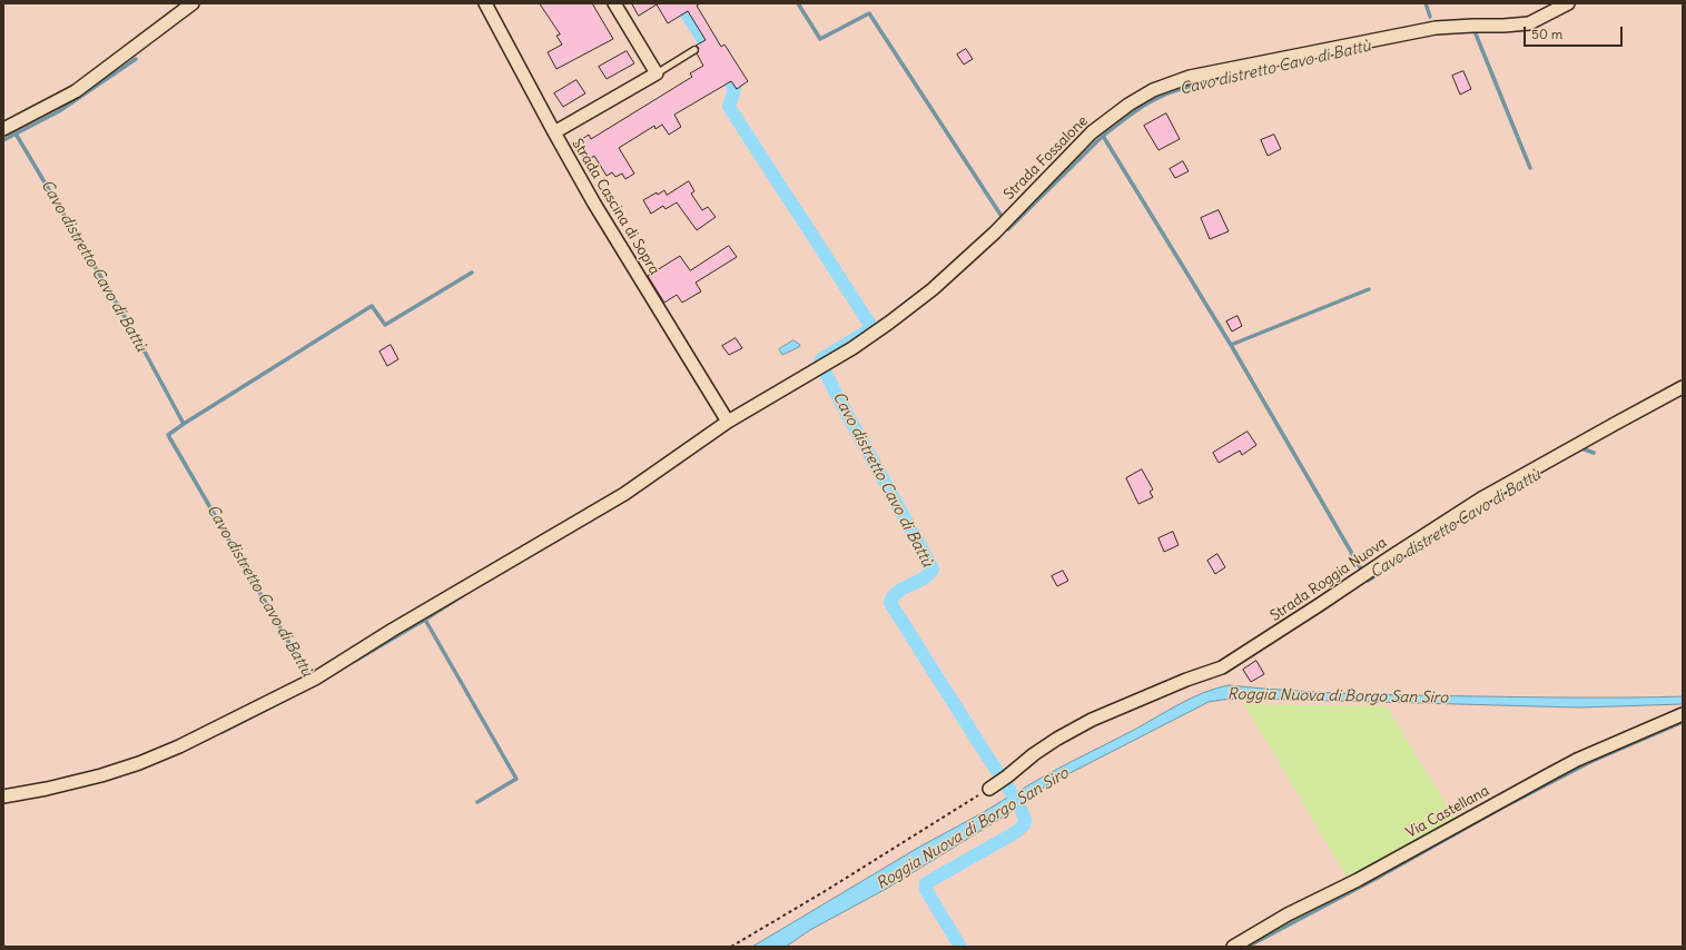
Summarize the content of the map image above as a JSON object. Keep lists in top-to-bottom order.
{
  "streets": {
    "street": [
      "Strada Fossalone",
      "Strada Cascina di Sopra",
      "Strada Roggia Nuova",
      "Via Castellana"
    ]
  },
  "crossings": [
    ["Strada Fossalone", "Strada Cascina di Sopra"]
  ],
  "water": ["Cavo distretto Cavo di Battù", "Roggia Nuova di Borgo San Siro"],
  "scale_bar": "50 m"
}
